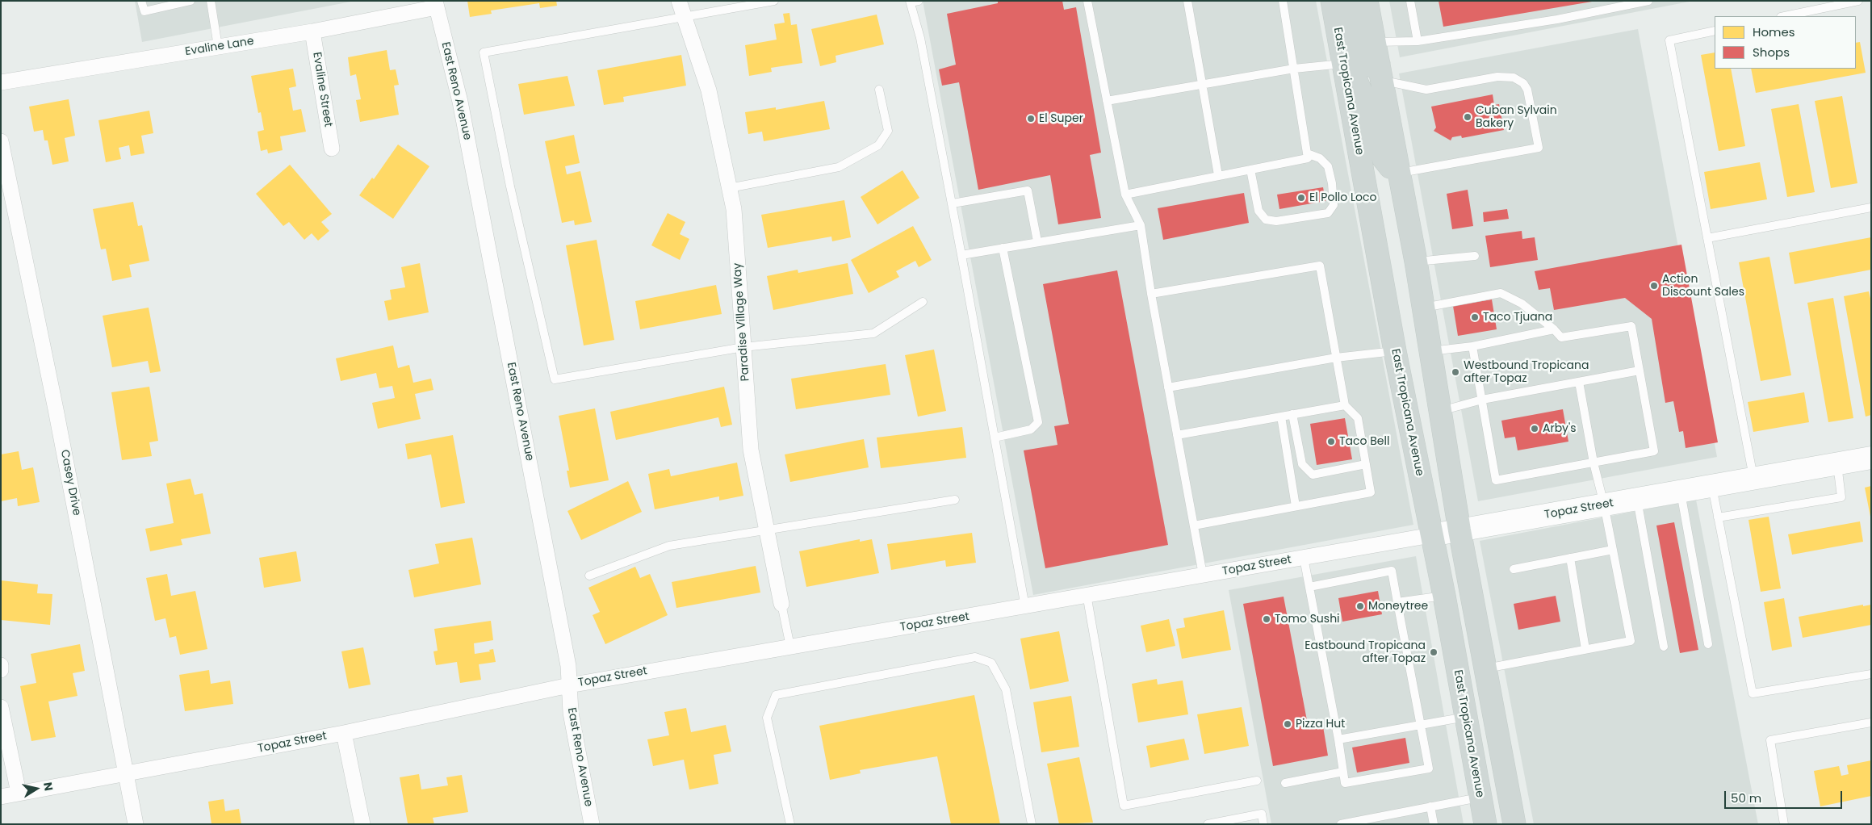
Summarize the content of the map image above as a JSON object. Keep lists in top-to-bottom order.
{
  "streets": {
    "main road": ["East Tropicana Avenue"],
    "street": [
      "Evaline Lane",
      "Evaline Street",
      "East Reno Avenue",
      "Paradise Village Way",
      "Casey Drive",
      "Topaz Street"
    ]
  },
  "crossings": [
    ["Evaline Lane", "Evaline Street"],
    ["Evaline Lane", "East Reno Avenue"],
    ["East Reno Avenue", "Topaz Street"],
    ["East Tropicana Avenue", "Topaz Street"],
    ["Paradise Village Way", "Topaz Street"],
    ["Casey Drive", "Topaz Street"]
  ],
  "places": [
    "Cuban Sylvain Bakery",
    "El Super",
    "El Pollo Loco",
    "Action Discount Sales",
    "Taco Tjuana",
    "Westbound Tropicana after Topaz",
    "Arby's",
    "Taco Bell",
    "Moneytree",
    "Tomo Sushi",
    "Eastbound Tropicana after Topaz",
    "Pizza Hut"
  ],
  "legend": ["Homes", "Shops"],
  "scale_bar": "50 m",
  "north": "right"
}
